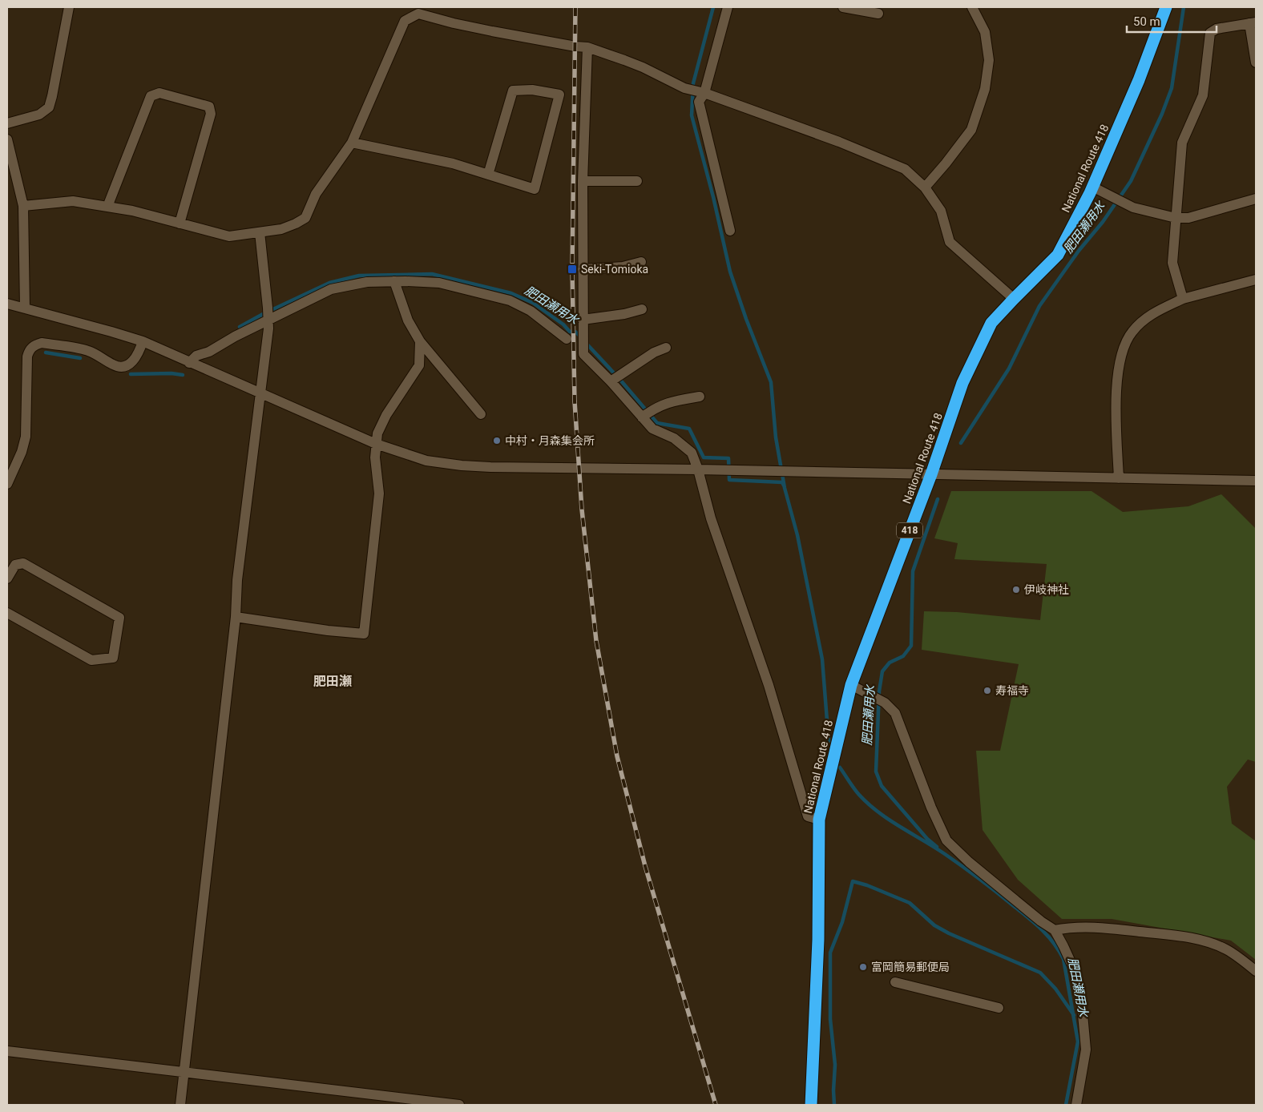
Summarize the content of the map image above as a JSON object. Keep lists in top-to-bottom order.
{
  "streets": {
    "highway": ["National Route 418", "418"]
  },
  "districts": ["肥田瀬"],
  "water": ["肥田瀬用水"],
  "places": {
    "transit": ["Seki-Tomioka"],
    "other": [
      "中村・月森集会所",
      "伊岐神社",
      "寿福寺",
      "富岡簡易郵便局"
    ]
  },
  "scale_bar": "50 m"
}
